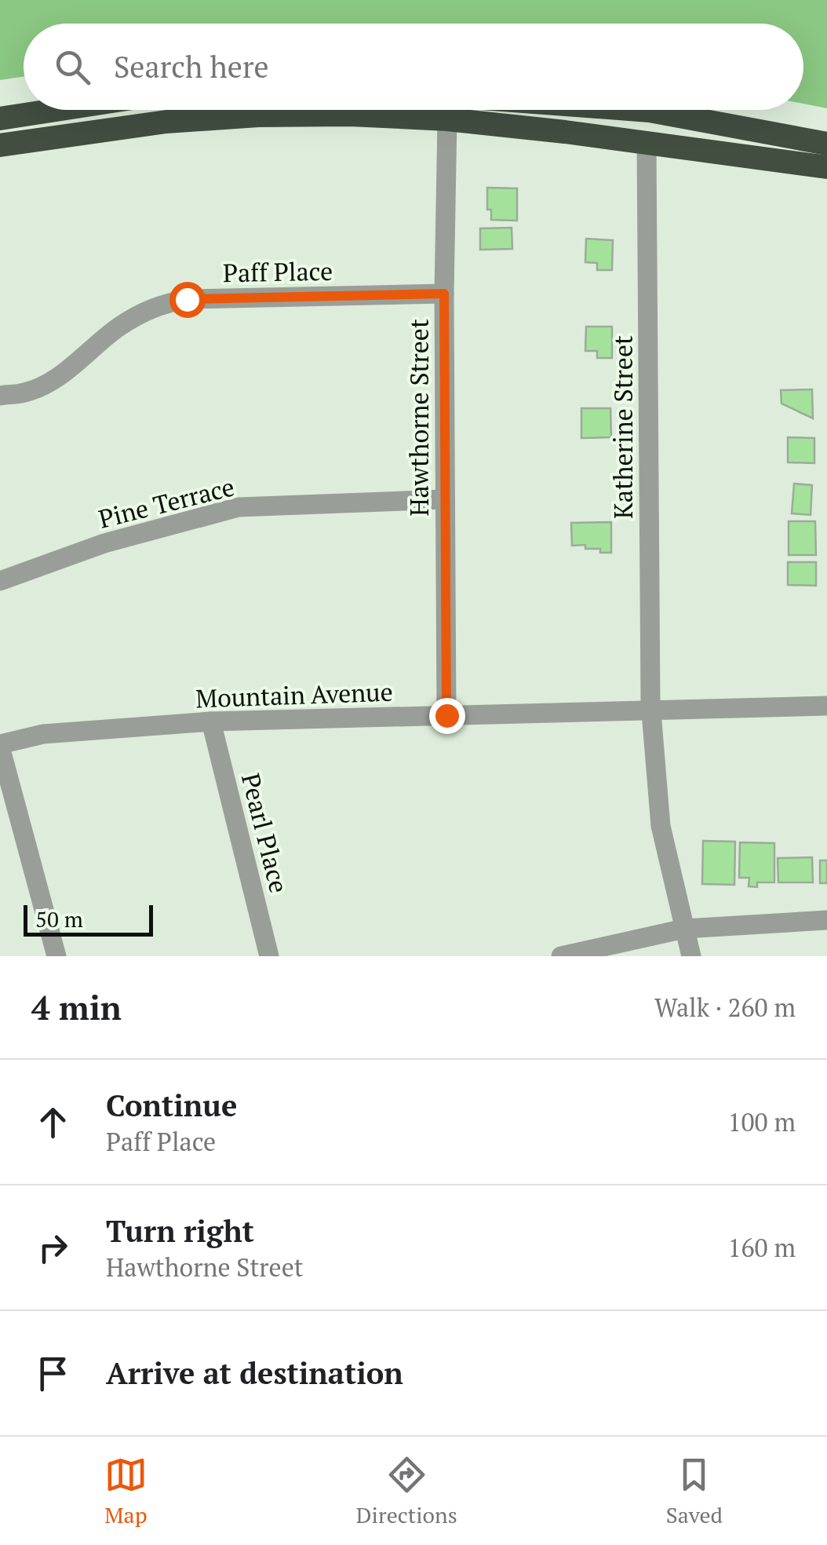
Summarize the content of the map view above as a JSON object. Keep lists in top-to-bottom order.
{
  "streets": {
    "street": [
      "Paff Place",
      "Hawthorne Street",
      "Katherine Street",
      "Pine Terrace",
      "Mountain Avenue",
      "Pearl Place"
    ]
  },
  "crossings": [
    ["Paff Place", "Hawthorne Street"],
    ["Hawthorne Street", "Pine Terrace"],
    ["Hawthorne Street", "Mountain Avenue"],
    ["Katherine Street", "Mountain Avenue"],
    ["Mountain Avenue", "Pearl Place"]
  ],
  "scale_bar": "50 m",
  "page": {
    "search": "Search here",
    "scale": "50 m",
    "heading": ["4 min", "Walk · 260 m"],
    "list": [
      ["Continue", "Paff Place", "100 m"],
      ["Turn right", "Hawthorne Street", "160 m"],
      "Arrive at destination"
    ],
    "nav": ["Map", "Directions", "Saved"]
  }
}
